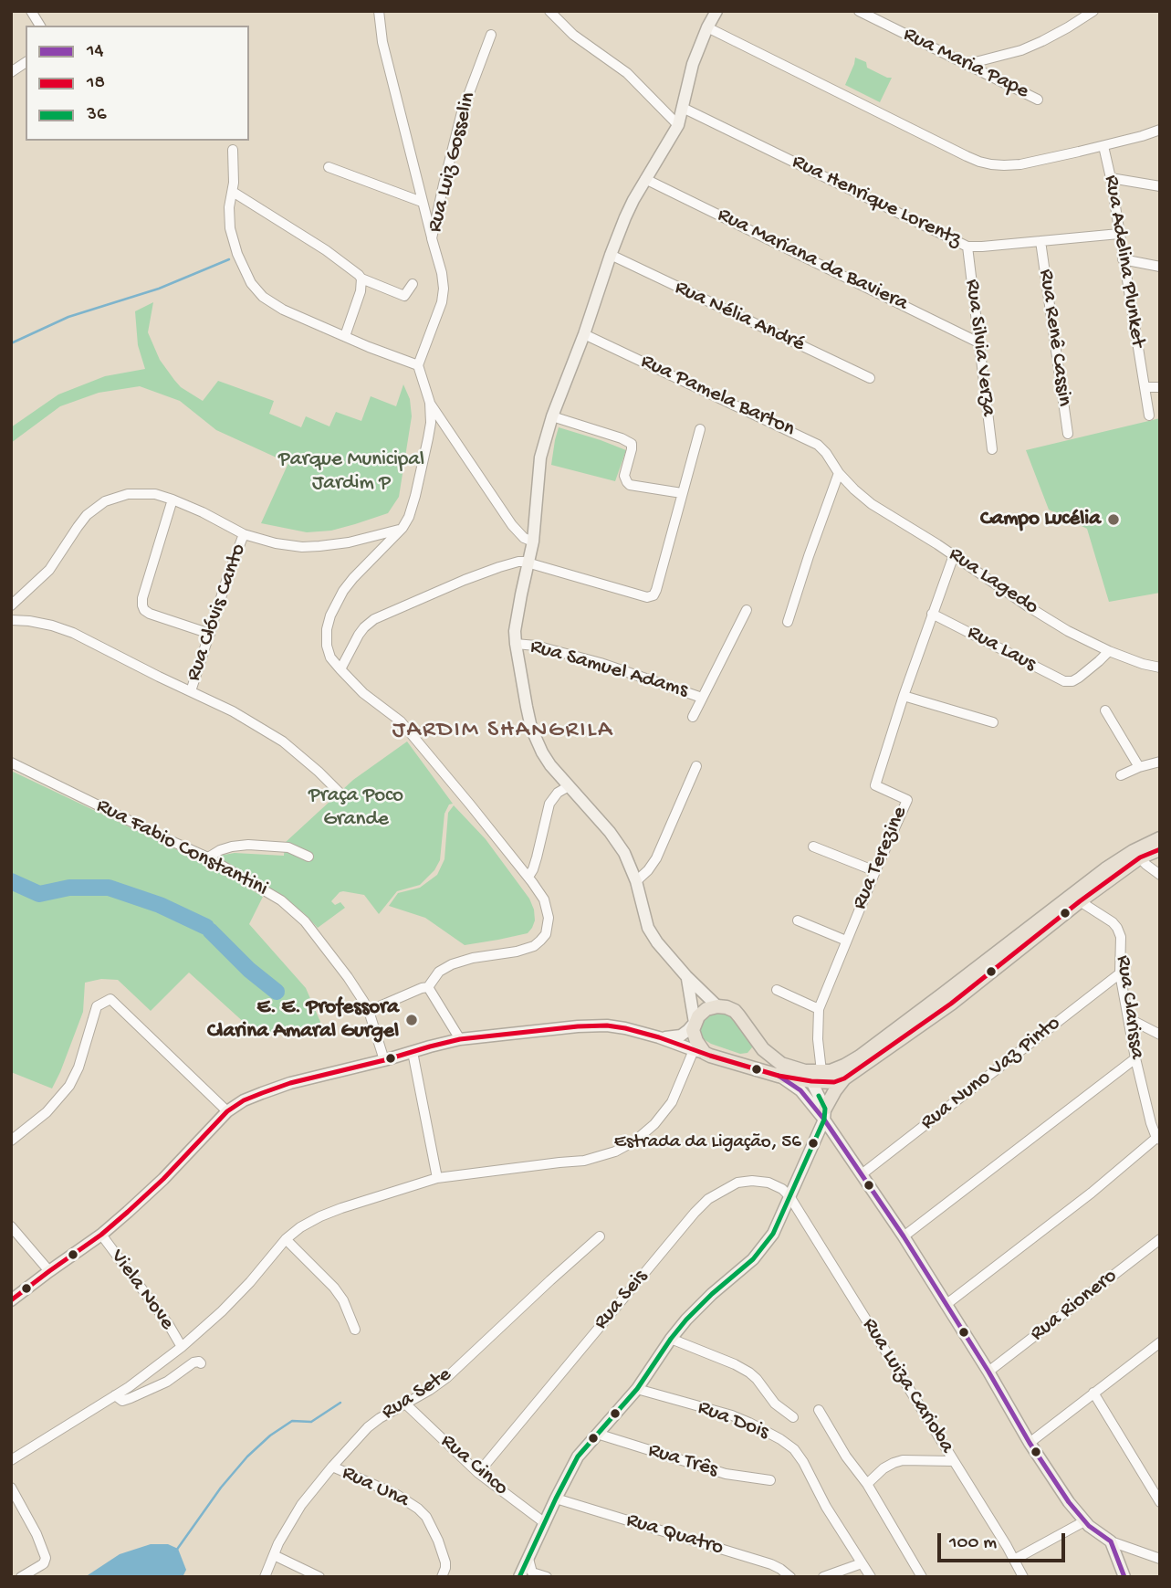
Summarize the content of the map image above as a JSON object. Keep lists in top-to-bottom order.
{
  "streets": {
    "street": [
      "Rua Maria Pape",
      "Rua Luiz Gosselin",
      "Rua Henrique Lorentz",
      "Rua Mariana da Baviera",
      "Rua Adelina Plunket",
      "Rua Nélia André",
      "Rua Renê Cassin",
      "Rua Silvia Verza",
      "Rua Pamela Barton",
      "Rua Lagedo",
      "Rua Clóvis Canto",
      "Rua Laus",
      "Rua Samuel Adams",
      "Rua Fabio Constantini",
      "Rua Terezine",
      "Rua Clarissa",
      "Rua Nuno Vaz Pinto",
      "Viela Nove",
      "Rua Seis",
      "Rua Rionero",
      "Rua Luiza Carioba",
      "Rua Sete",
      "Rua Dois",
      "Rua Três",
      "Rua Cinco",
      "Rua Una",
      "Rua Quatro"
    ]
  },
  "crossings": [
    ["Rua Henrique Lorentz", "Rua Adelina Plunket"],
    ["Rua Henrique Lorentz", "Rua Renê Cassin"],
    ["Rua Henrique Lorentz", "Rua Silvia Verza"],
    ["Rua Mariana da Baviera", "Rua Silvia Verza"],
    ["Rua Pamela Barton", "Rua Lagedo"],
    ["Rua Lagedo", "Rua Laus"],
    ["Rua Lagedo", "Rua Terezine"],
    ["Rua Laus", "Rua Terezine"],
    ["Rua Clarissa", "Rua Nuno Vaz Pinto"],
    ["Rua Seis", "Rua Luiza Carioba"],
    ["Rua Seis", "Rua Cinco"],
    ["Rua Sete", "Rua Cinco"],
    ["Rua Sete", "Rua Una"]
  ],
  "districts": ["JARDIM SHANGRILA"],
  "parks": ["Parque Municipal Jardim P", "Praça Poco Grande"],
  "places": ["Campo Lucélia", "E. E. Professora Clarina Amaral Gurgel", "Estrada da Ligação, 56"],
  "lines": ["transit line 18", "transit line 14", "transit line 36"],
  "legend": ["14", "18", "36"],
  "scale_bar": "100 m"
}
